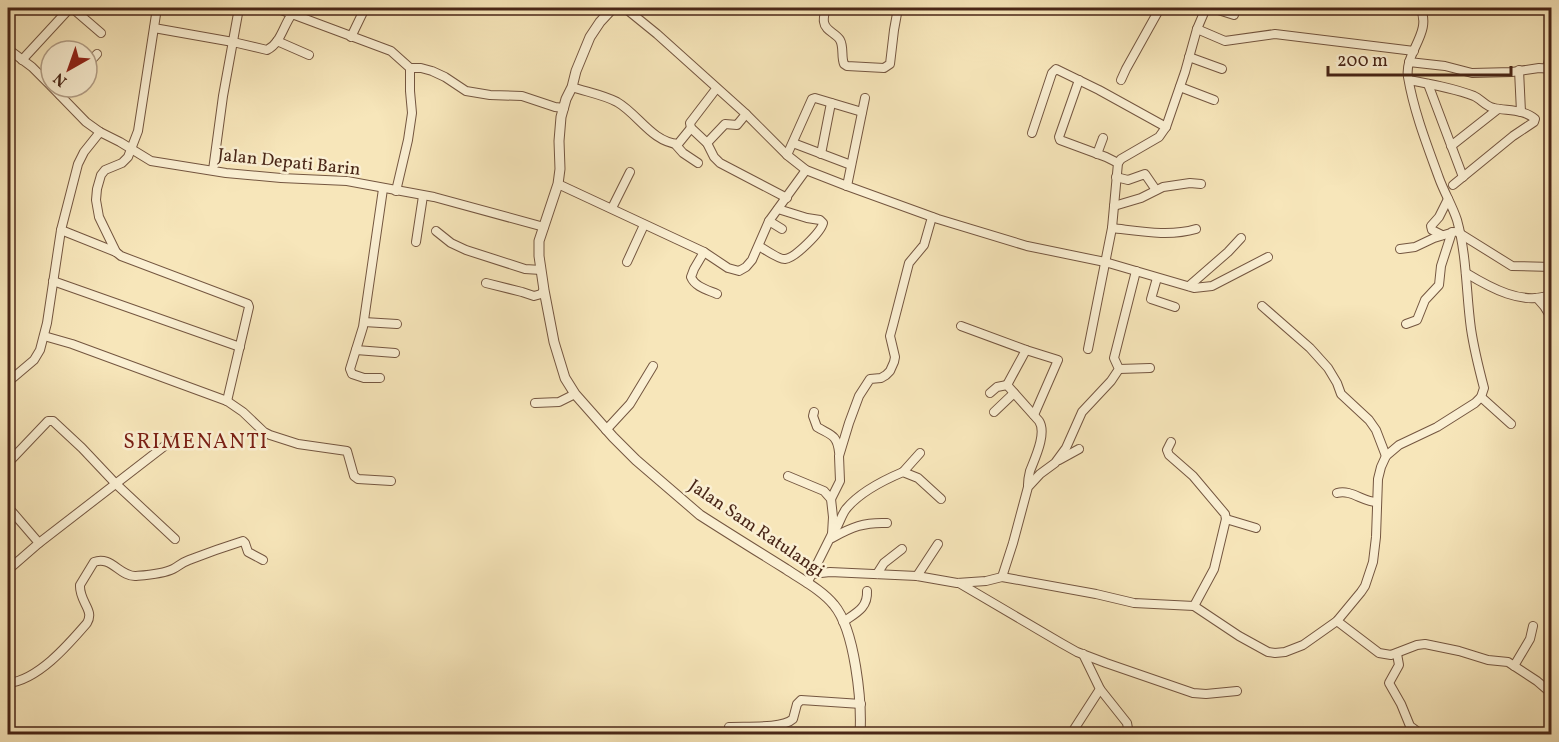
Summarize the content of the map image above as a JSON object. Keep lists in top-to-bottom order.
{
  "streets": {
    "street": ["Jalan Depati Barin", "Jalan Sam Ratulangi"]
  },
  "crossings": [
    ["Jalan Depati Barin", "Jalan Sam Ratulangi"]
  ],
  "districts": ["SRIMENANTI"],
  "scale_bar": "200 m",
  "north": "bottom left"
}
